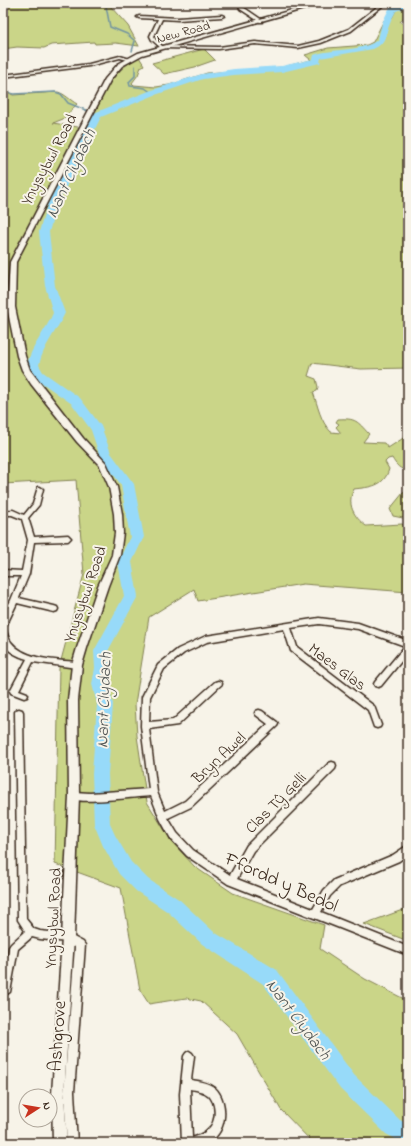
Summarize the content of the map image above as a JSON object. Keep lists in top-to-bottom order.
{
  "streets": {
    "main road": ["New Road", "Ynysybwl Road"],
    "street": [
      "Maes Glas",
      "Bryn Awel",
      "Clas Tŷ Gelli",
      "Ffordd y Bedol",
      "Ashgrove"
    ]
  },
  "crossings": [
    ["New Road", "Ynysybwl Road"],
    ["Ynysybwl Road", "Ashgrove"],
    ["Maes Glas", "Ffordd y Bedol"],
    ["Bryn Awel", "Ffordd y Bedol"],
    ["Clas Tŷ Gelli", "Ffordd y Bedol"]
  ],
  "water": ["Nant Clydach"],
  "north": "right"
}
